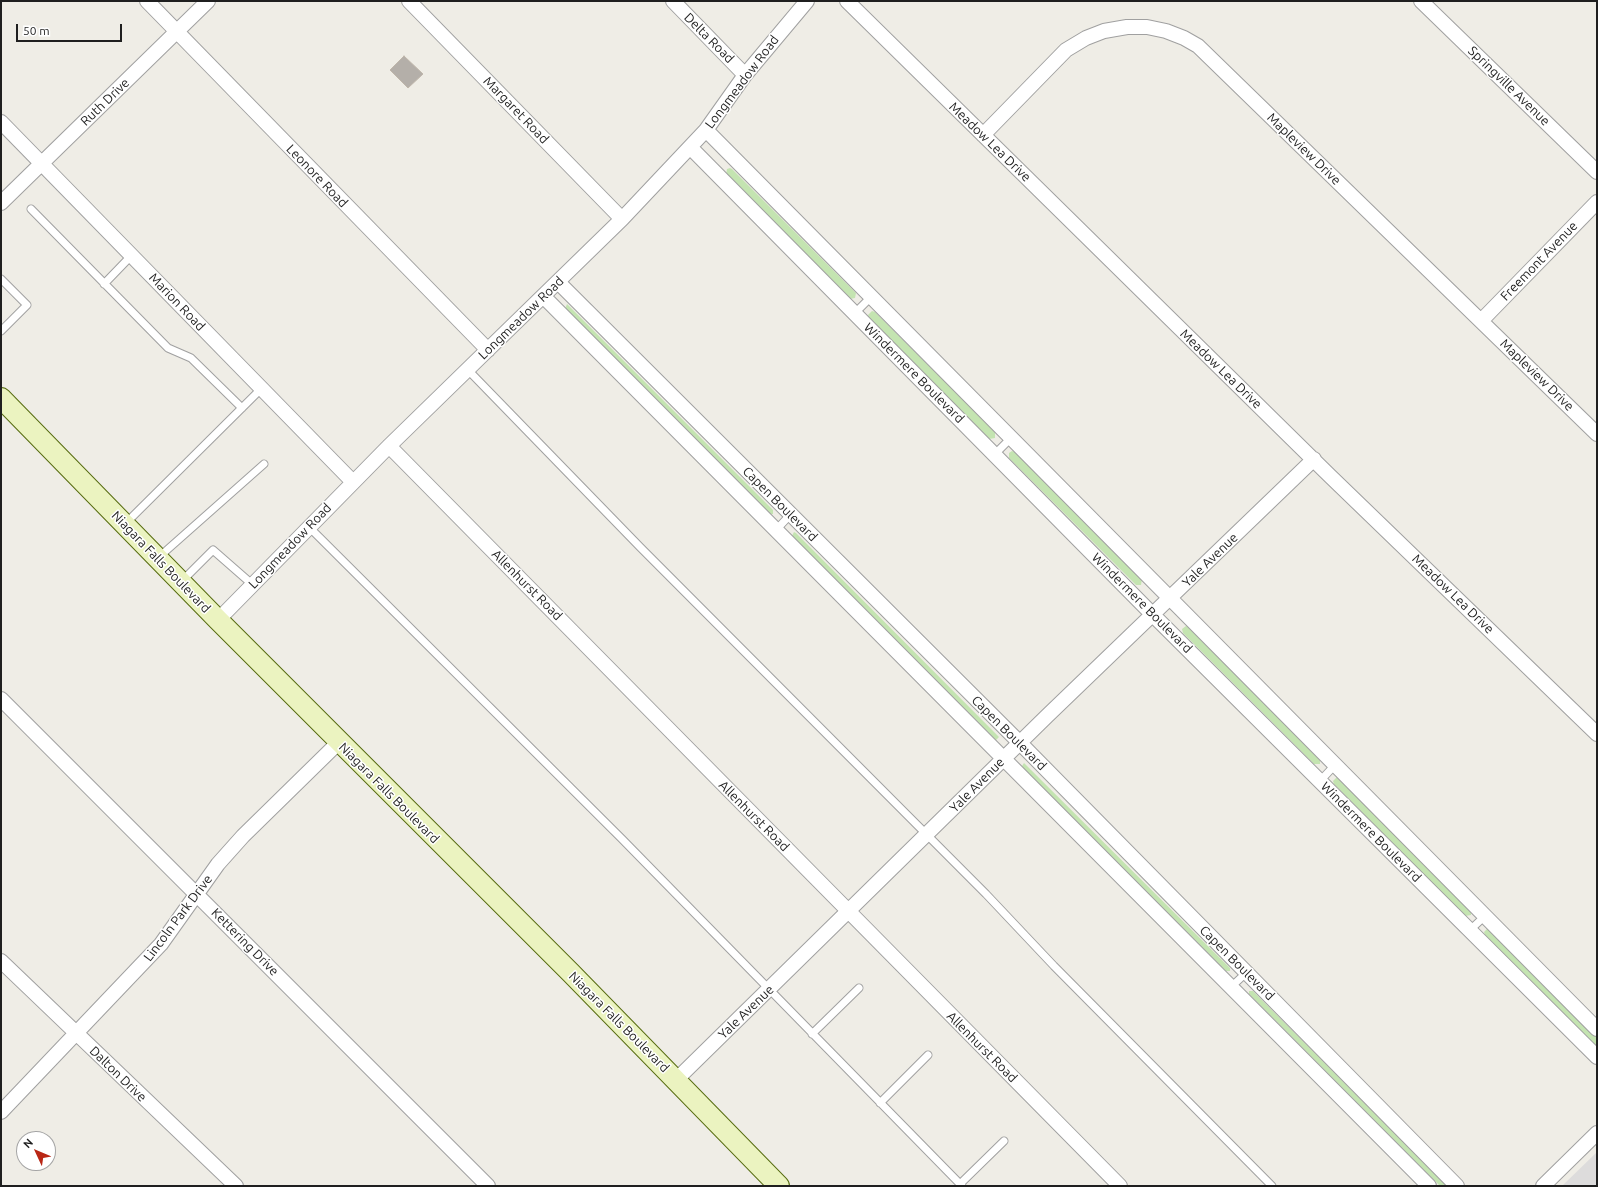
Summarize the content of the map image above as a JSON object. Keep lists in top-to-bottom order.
{
  "streets": {
    "main road": ["Niagara Falls Boulevard"],
    "street": [
      "Delta Road",
      "Longmeadow Road",
      "Springville Avenue",
      "Ruth Drive",
      "Margaret Road",
      "Meadow Lea Drive",
      "Mapleview Drive",
      "Leonore Road",
      "Freemont Avenue",
      "Marion Road",
      "Windermere Boulevard",
      "Capen Boulevard",
      "Yale Avenue",
      "Allenhurst Road",
      "Lincoln Park Drive",
      "Kettering Drive",
      "Dalton Drive"
    ]
  },
  "crossings": [
    ["Delta Road", "Longmeadow Road"],
    ["Longmeadow Road", "Margaret Road"],
    ["Longmeadow Road", "Leonore Road"],
    ["Longmeadow Road", "Marion Road"],
    ["Longmeadow Road", "Windermere Boulevard"],
    ["Longmeadow Road", "Capen Boulevard"],
    ["Longmeadow Road", "Niagara Falls Boulevard"],
    ["Longmeadow Road", "Allenhurst Road"],
    ["Ruth Drive", "Leonore Road"],
    ["Ruth Drive", "Marion Road"],
    ["Meadow Lea Drive", "Mapleview Drive"],
    ["Meadow Lea Drive", "Yale Avenue"],
    ["Mapleview Drive", "Freemont Avenue"],
    ["Windermere Boulevard", "Yale Avenue"],
    ["Capen Boulevard", "Yale Avenue"],
    ["Yale Avenue", "Niagara Falls Boulevard"],
    ["Yale Avenue", "Allenhurst Road"],
    ["Niagara Falls Boulevard", "Lincoln Park Drive"],
    ["Lincoln Park Drive", "Kettering Drive"],
    ["Lincoln Park Drive", "Dalton Drive"]
  ],
  "scale_bar": "50 m",
  "north": "top left"
}
